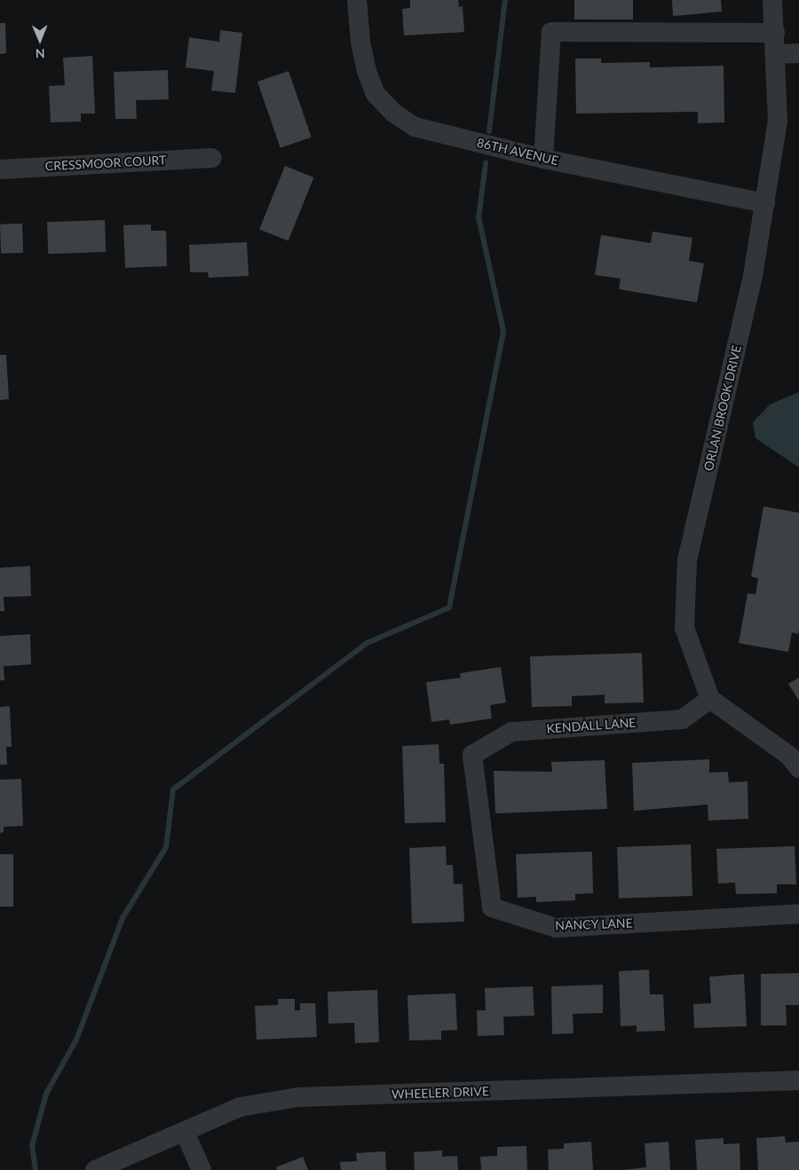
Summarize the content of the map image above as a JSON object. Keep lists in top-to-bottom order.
{
  "streets": {
    "street": [
      "86TH AVENUE",
      "CRESSMOOR COURT",
      "ORLAN BROOK DRIVE",
      "KENDALL LANE",
      "NANCY LANE",
      "WHEELER DRIVE"
    ]
  },
  "crossings": [
    ["86TH AVENUE", "ORLAN BROOK DRIVE"],
    ["ORLAN BROOK DRIVE", "KENDALL LANE"],
    ["KENDALL LANE", "NANCY LANE"]
  ],
  "north": "bottom"
}
